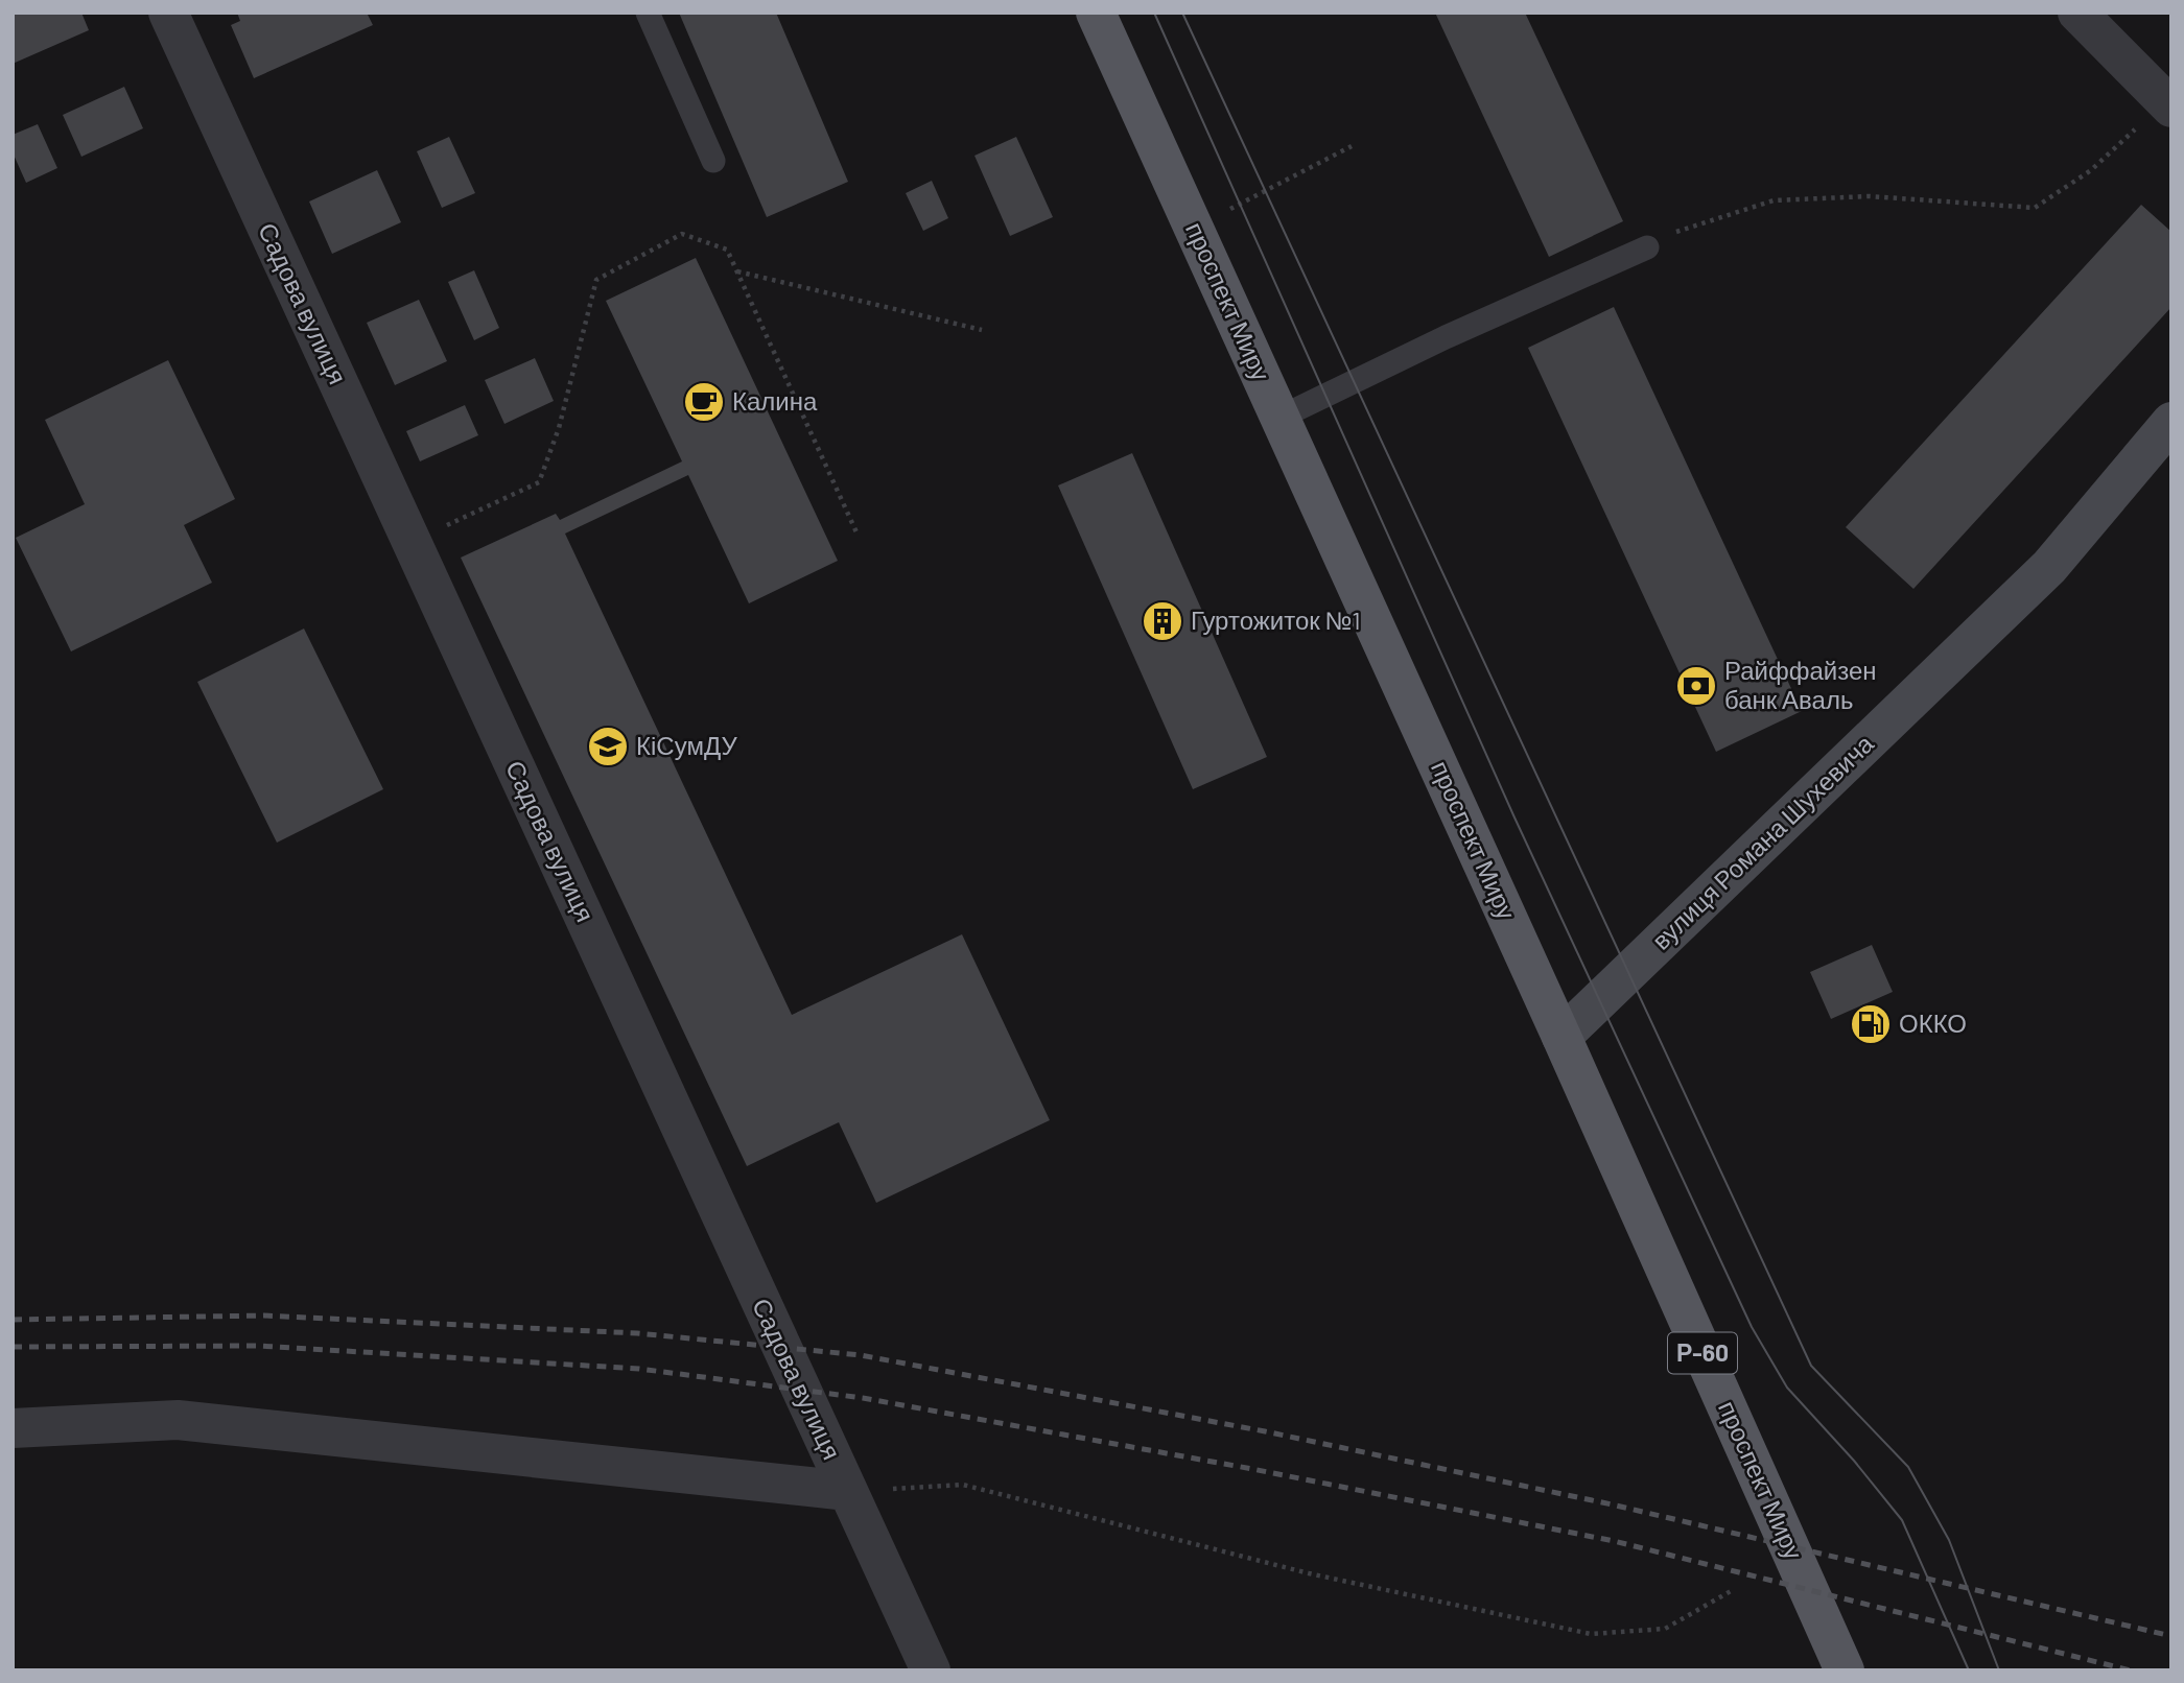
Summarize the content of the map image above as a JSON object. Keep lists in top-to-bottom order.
{
  "streets": {
    "main road": ["проспект Миру", "вулиця Романа Шухевича", "Р-60"],
    "street": ["Садова вулиця"]
  },
  "crossings": [
    ["проспект Миру", "вулиця Романа Шухевича"]
  ],
  "places": {
    "cafe": ["Калина"],
    "building": ["Гуртожиток №1"],
    "bank": ["Райффайзен банк Аваль"],
    "school or university": ["КіСумДУ"],
    "fuel station": ["ОККО"]
  }
}
